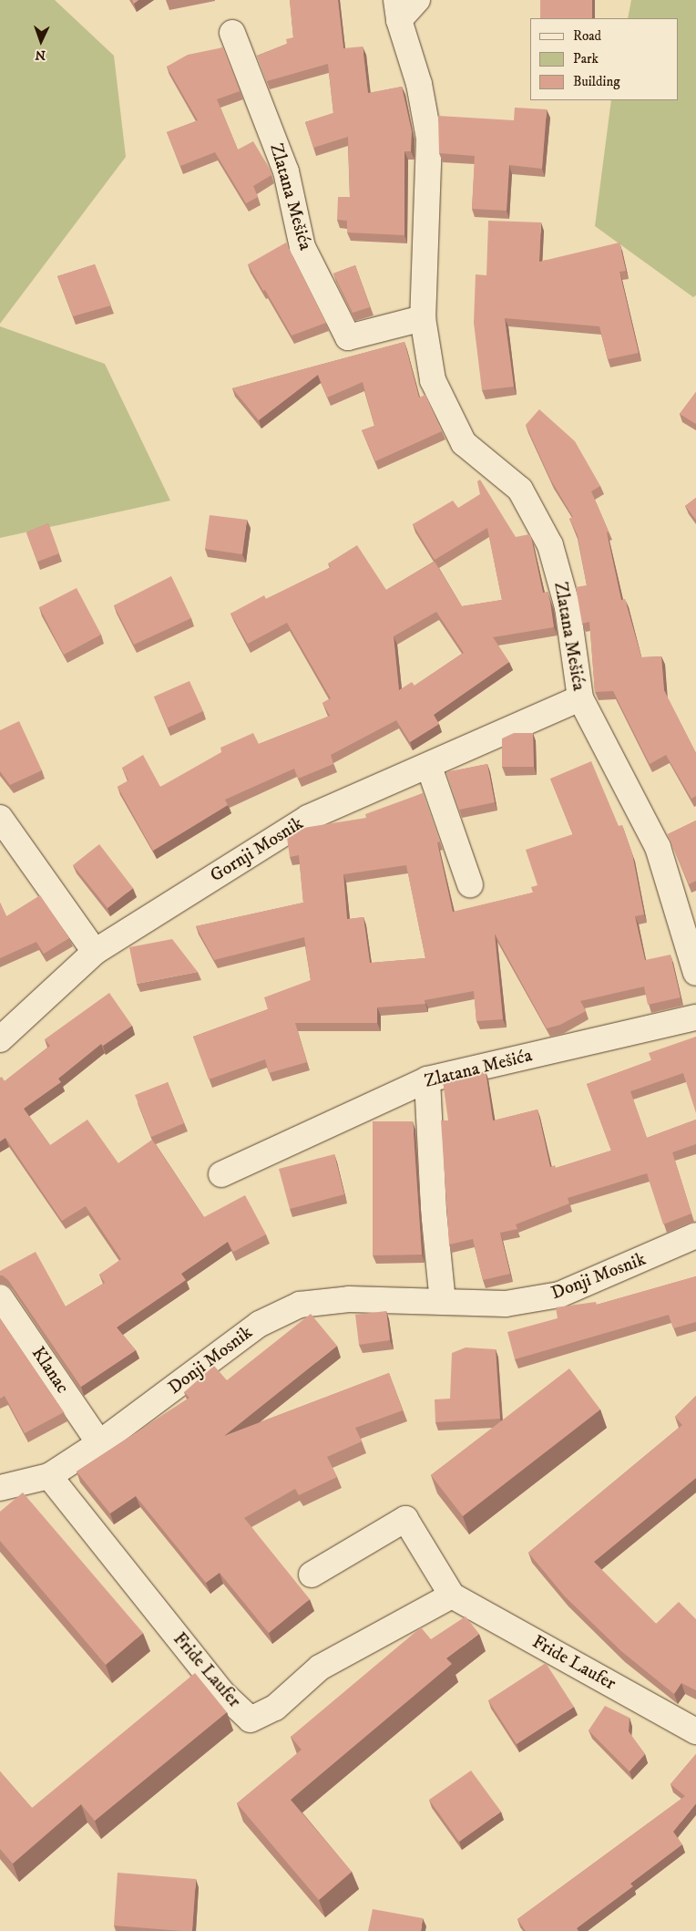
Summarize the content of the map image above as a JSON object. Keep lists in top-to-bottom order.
{
  "streets": {
    "street": [
      "Zlatana Mešića",
      "Gornji Mosnik",
      "Donji Mosnik",
      "Klanac",
      "Fride Laufer"
    ]
  },
  "crossings": [
    ["Zlatana Mešića", "Gornji Mosnik"],
    ["Donji Mosnik", "Klanac"],
    ["Donji Mosnik", "Fride Laufer"]
  ],
  "legend": ["Road", "Park", "Building"],
  "north": "bottom"
}
